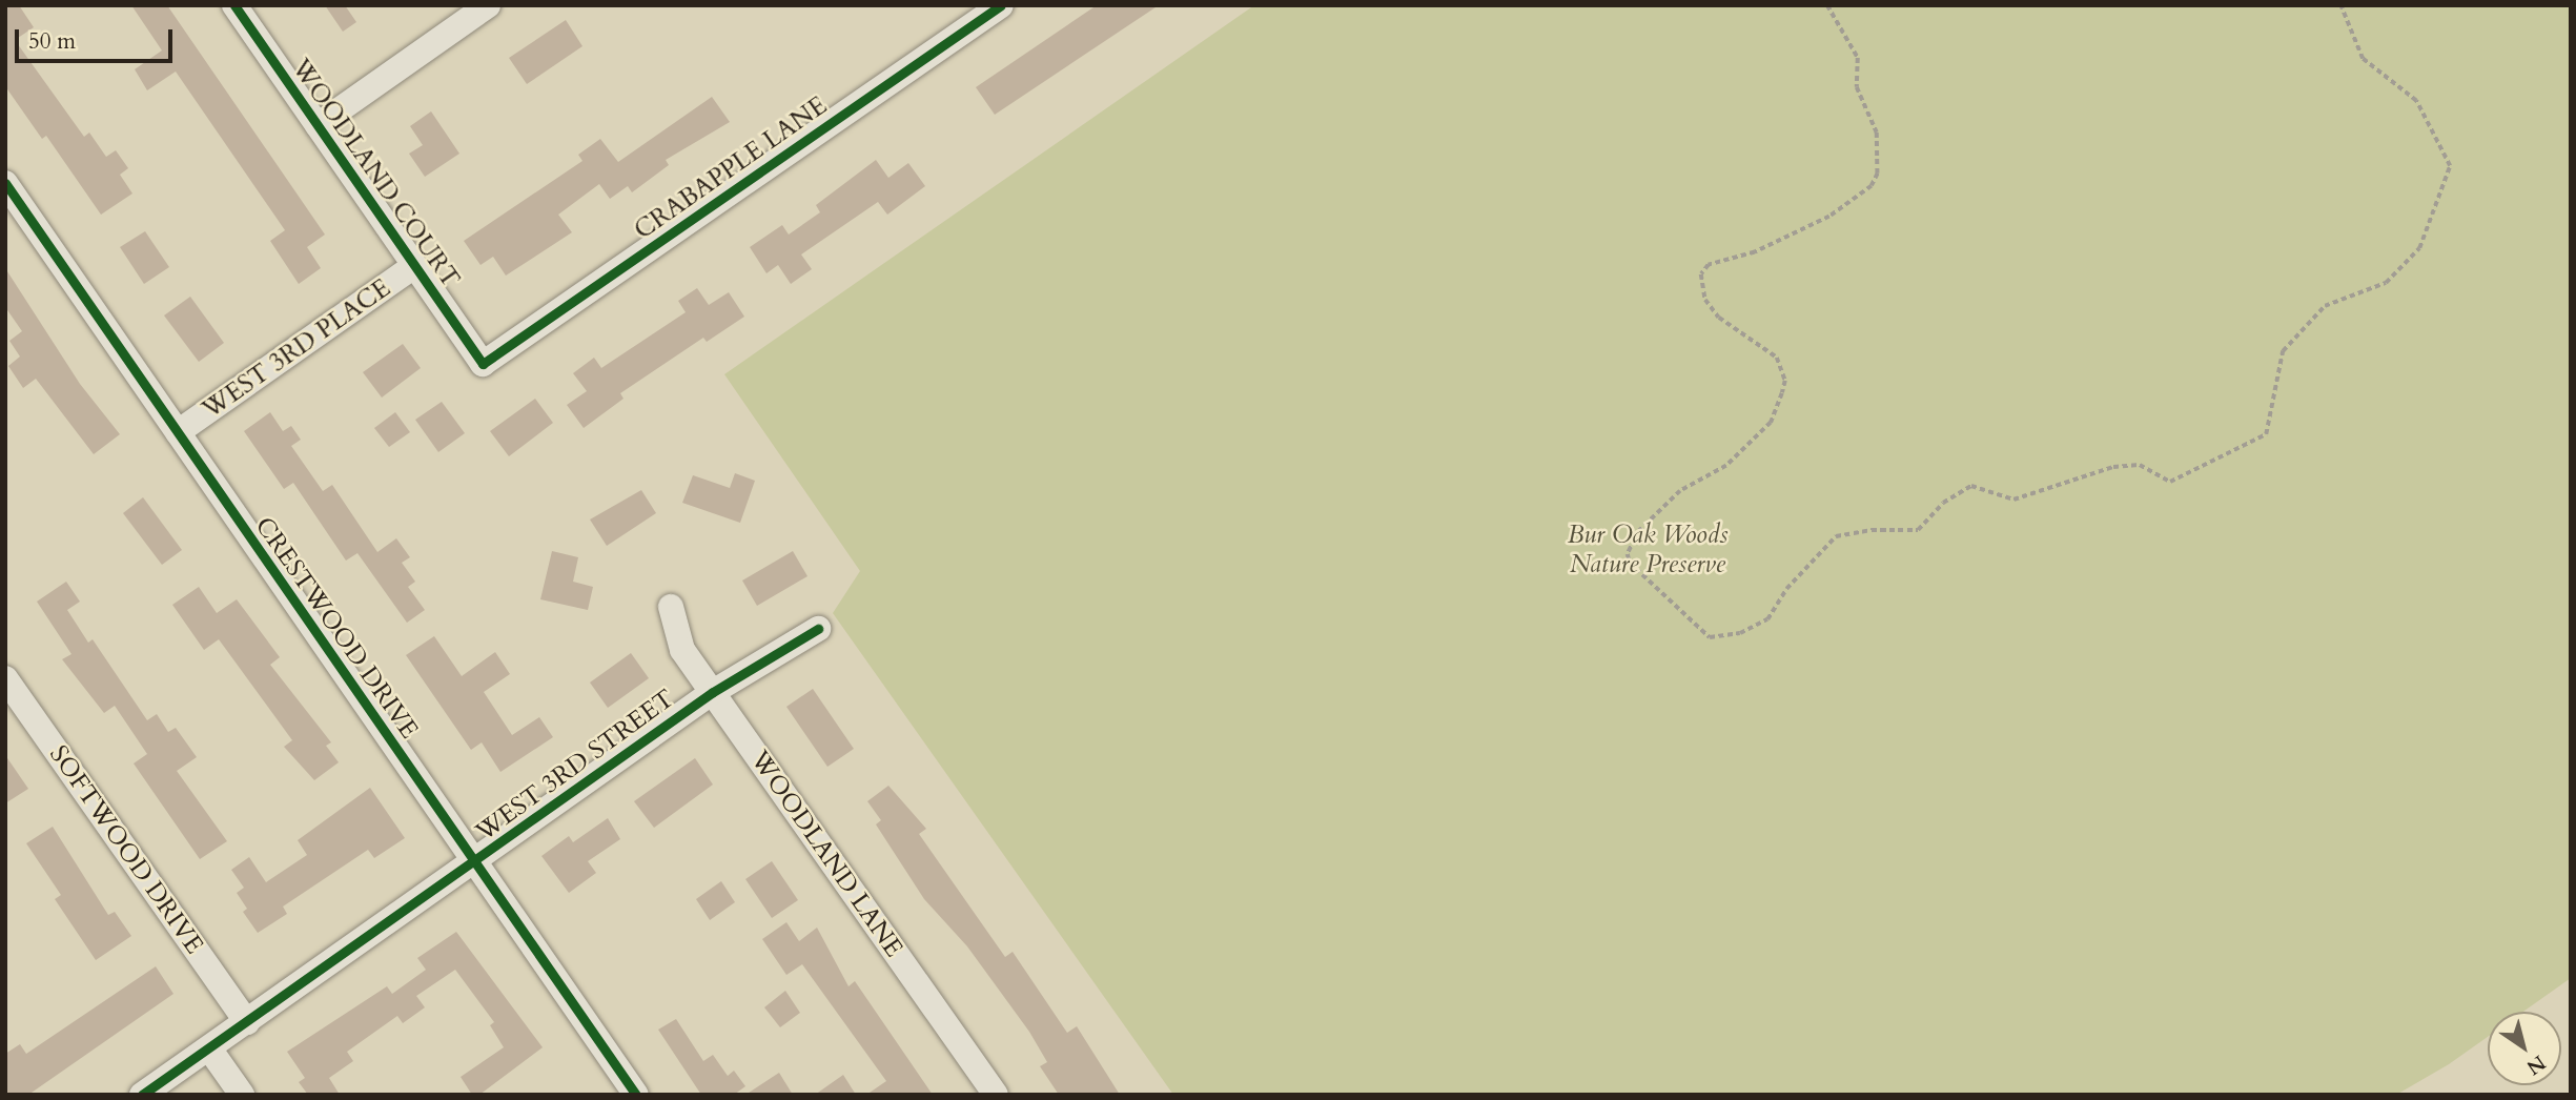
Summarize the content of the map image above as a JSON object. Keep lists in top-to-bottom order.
{
  "streets": {
    "street": [
      "CRABAPPLE LANE",
      "WOODLAND COURT",
      "WEST 3RD PLACE",
      "CRESTWOOD DRIVE",
      "WEST 3RD STREET",
      "SOFTWOOD DRIVE",
      "WOODLAND LANE"
    ]
  },
  "crossings": [
    ["CRABAPPLE LANE", "WOODLAND COURT"],
    ["WOODLAND COURT", "WEST 3RD PLACE"],
    ["WEST 3RD PLACE", "CRESTWOOD DRIVE"],
    ["CRESTWOOD DRIVE", "WEST 3RD STREET"],
    ["WEST 3RD STREET", "SOFTWOOD DRIVE"],
    ["WEST 3RD STREET", "WOODLAND LANE"]
  ],
  "parks": ["Bur Oak Woods Nature Preserve"],
  "scale_bar": "50 m",
  "north": "bottom right"
}
